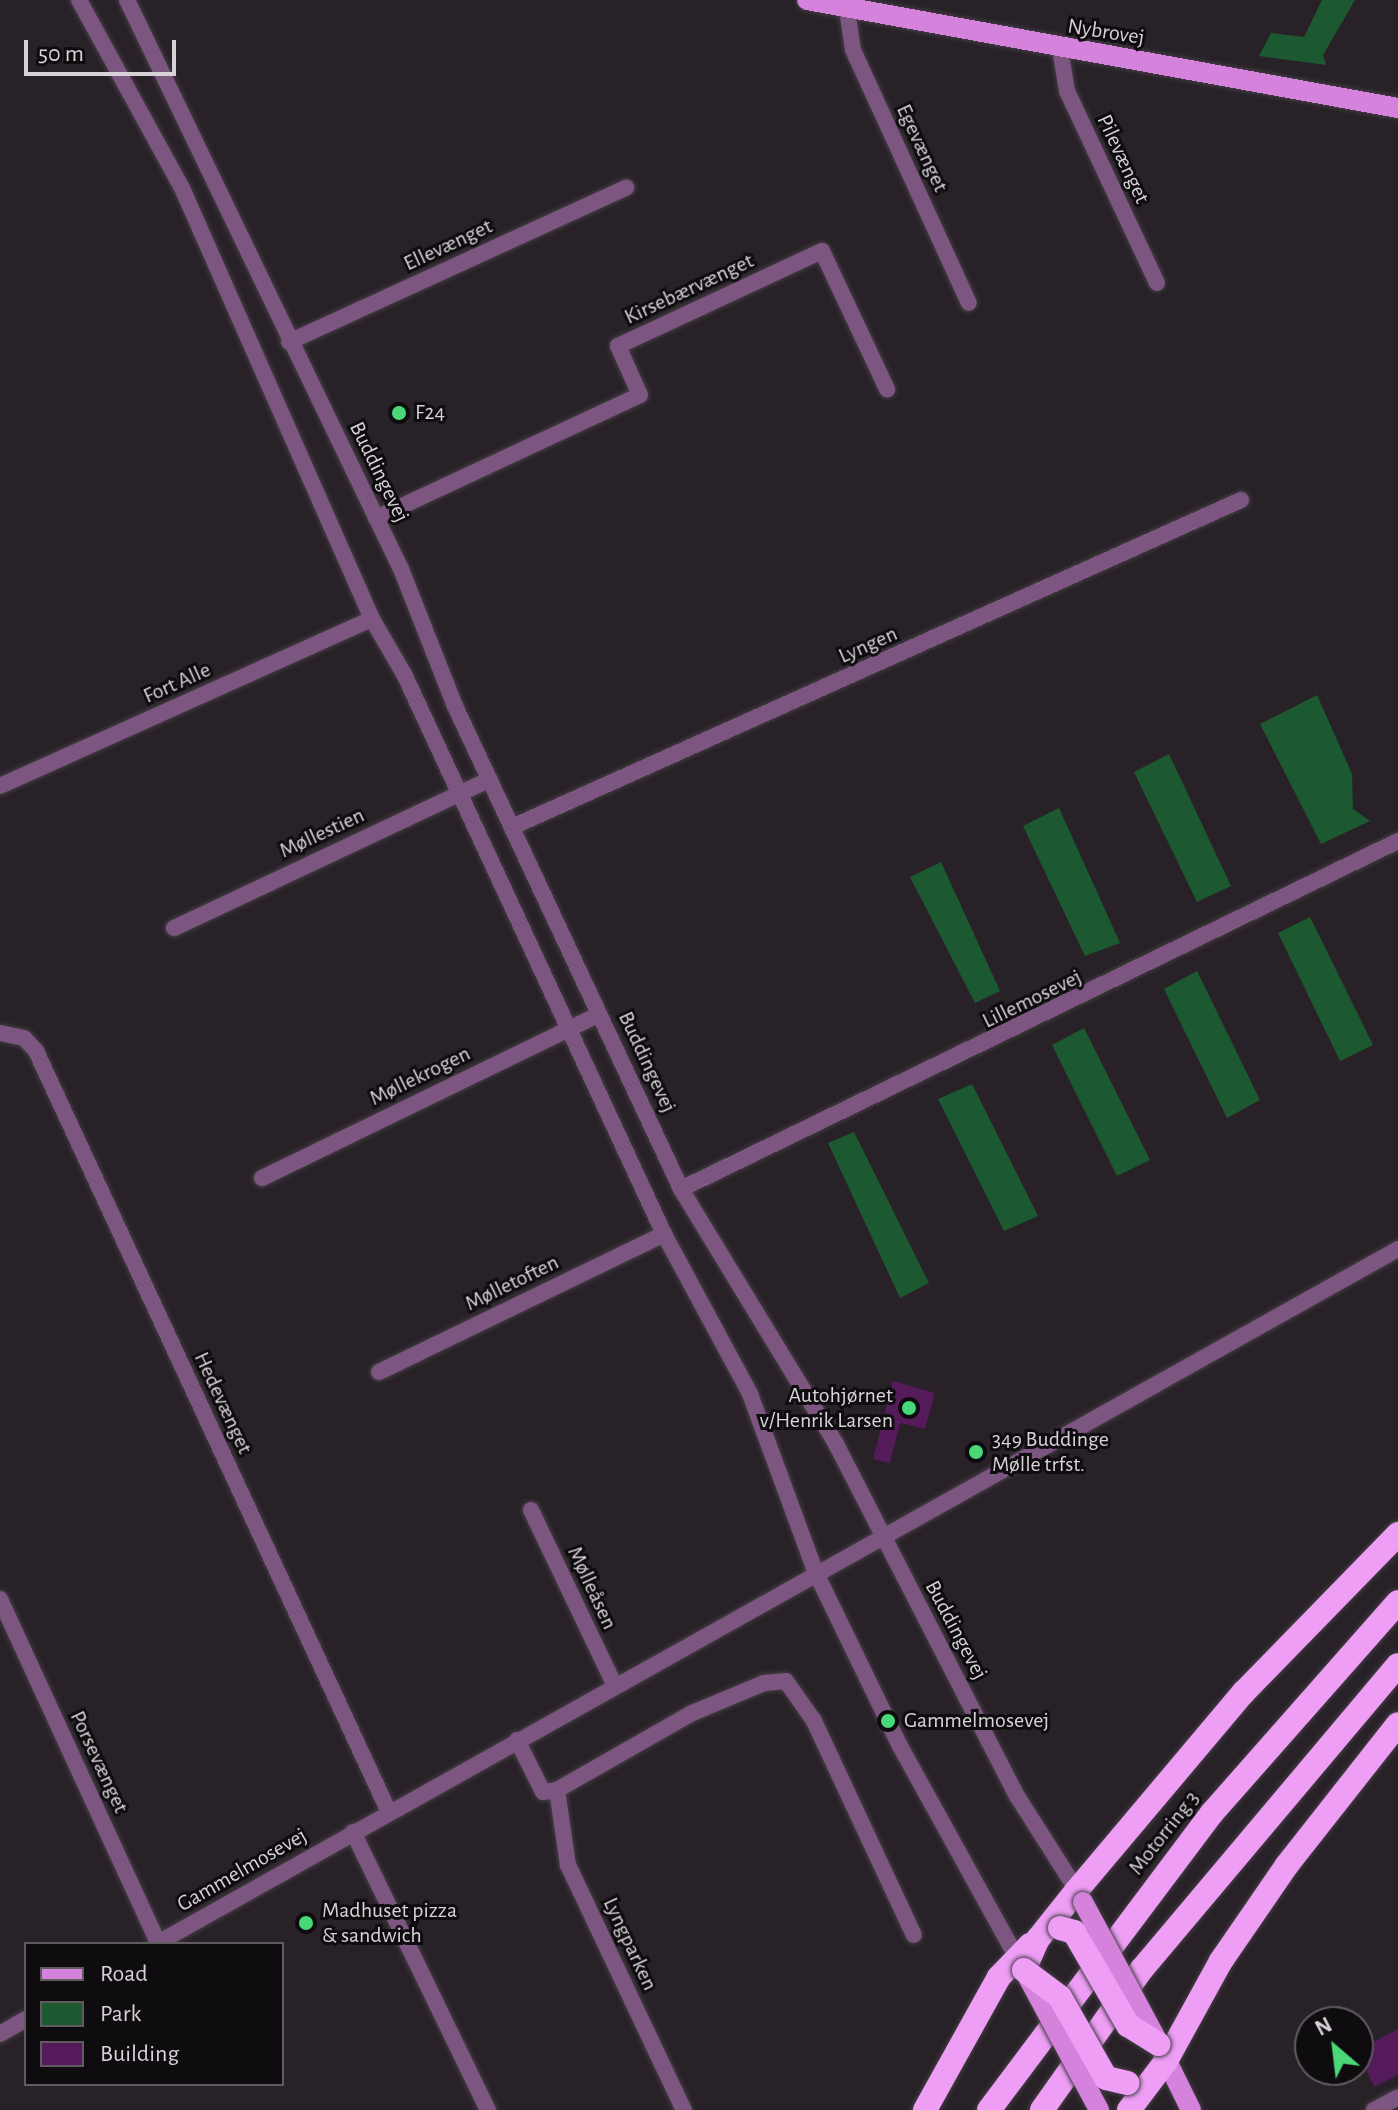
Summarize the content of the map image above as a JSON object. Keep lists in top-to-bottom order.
{
  "streets": {
    "highway": ["Motorring 3"],
    "main road": ["Nybrovej", "Buddingevej"],
    "street": [
      "Egevænget",
      "Pilevænget",
      "Ellevænget",
      "Kirsebærvænget",
      "Lyngen",
      "Fort Alle",
      "Møllestien",
      "Lillemosevej",
      "Møllekrogen",
      "Mølletoften",
      "Hedevænget",
      "Mølleåsen",
      "Porsevænget",
      "Gammelmosevej",
      "Lyngparken"
    ]
  },
  "crossings": [
    ["Nybrovej", "Egevænget"],
    ["Nybrovej", "Pilevænget"],
    ["Ellevænget", "Buddingevej"],
    ["Kirsebærvænget", "Buddingevej"],
    ["Buddingevej", "Lyngen"],
    ["Buddingevej", "Møllestien"],
    ["Buddingevej", "Lillemosevej"],
    ["Buddingevej", "Møllekrogen"],
    ["Buddingevej", "Gammelmosevej"],
    ["Hedevænget", "Gammelmosevej"],
    ["Mølleåsen", "Gammelmosevej"]
  ],
  "places": [
    "F24",
    "Autohjørnet v/Henrik Larsen",
    "349 Buddinge Mølle trfst.",
    "Gammelmosevej",
    "Madhuset pizza & sandwich"
  ],
  "legend": ["Road", "Park", "Building"],
  "scale_bar": "50 m",
  "north": "top left"
}
